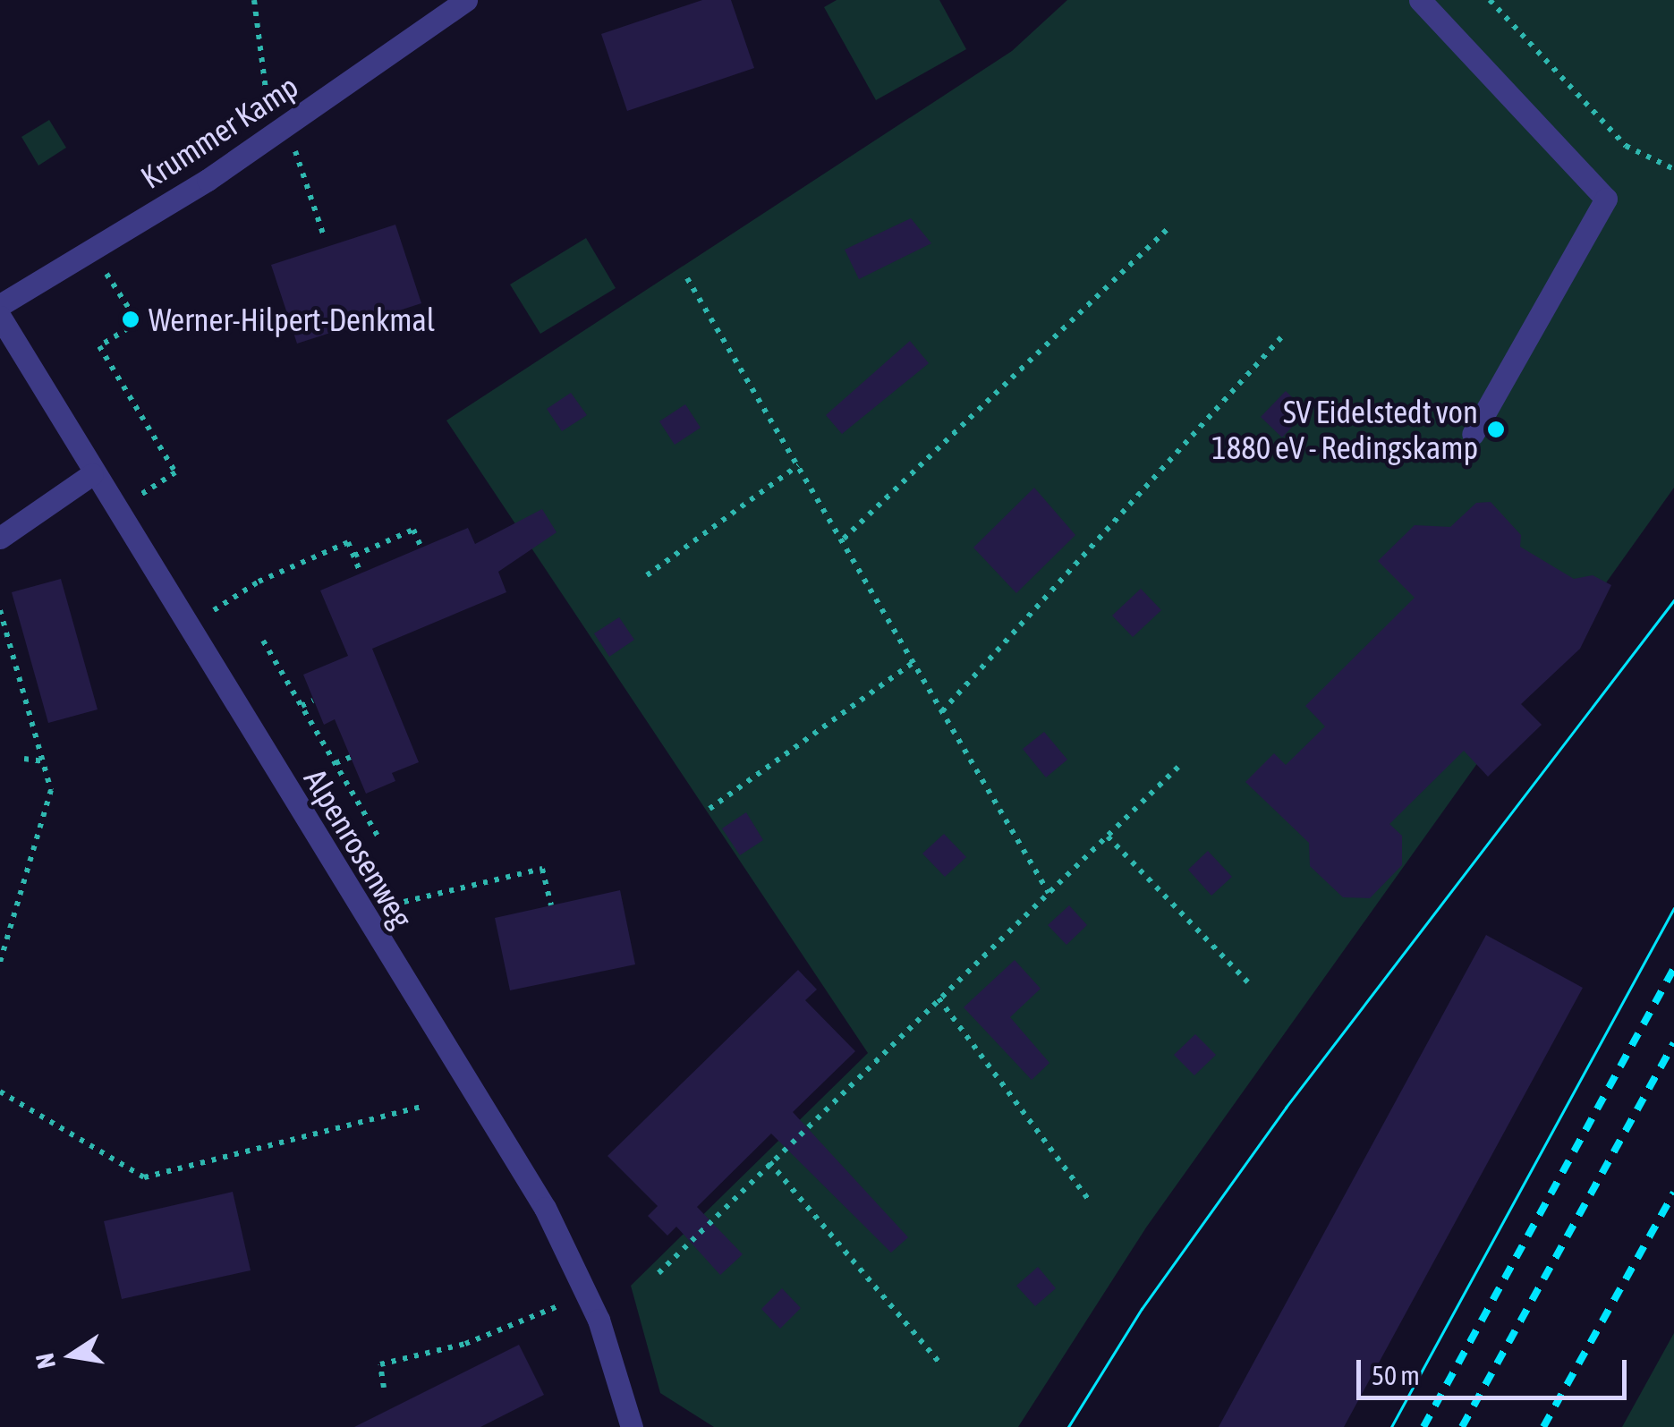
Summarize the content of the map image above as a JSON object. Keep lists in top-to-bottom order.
{
  "streets": {
    "street": ["Krummer Kamp", "Alpenrosenweg"]
  },
  "places": ["Werner-Hilpert-Denkmal", "SV Eidelstedt von 1880 eV - Redingskamp"],
  "scale_bar": "50 m",
  "north": "left"
}
